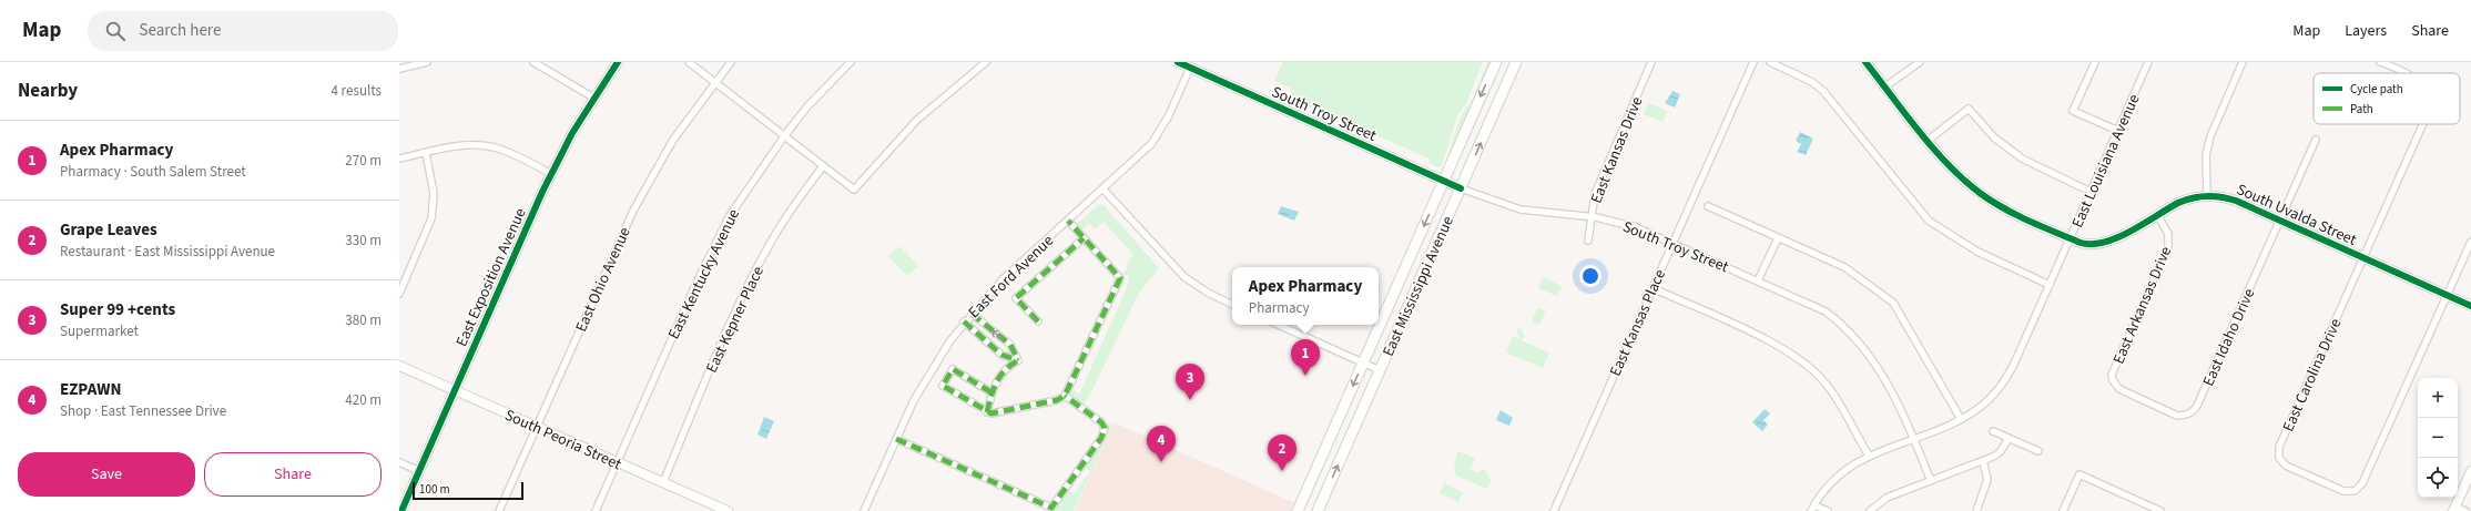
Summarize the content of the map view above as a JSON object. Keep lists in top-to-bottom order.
{
  "streets": {
    "main road": ["East Mississippi Avenue"],
    "street": [
      "South Troy Street",
      "East Kansas Drive",
      "East Louisiana Avenue",
      "South Uvalda Street",
      "East Kentucky Avenue",
      "East Ford Avenue",
      "East Exposition Avenue",
      "East Ohio Avenue",
      "East Arkansas Drive",
      "East Kepner Place",
      "East Kansas Place",
      "East Idaho Drive",
      "East Carolina Drive",
      "South Peoria Street"
    ]
  },
  "crossings": [
    ["South Troy Street", "East Kansas Drive"],
    ["South Troy Street", "East Louisiana Avenue"],
    ["South Troy Street", "East Ford Avenue"],
    ["South Troy Street", "East Mississippi Avenue"],
    ["South Troy Street", "East Kansas Place"],
    ["East Louisiana Avenue", "South Uvalda Street"],
    ["South Uvalda Street", "East Arkansas Drive"],
    ["South Uvalda Street", "East Idaho Drive"],
    ["South Uvalda Street", "East Carolina Drive"],
    ["East Kentucky Avenue", "South Peoria Street"],
    ["East Exposition Avenue", "South Peoria Street"],
    ["East Ohio Avenue", "South Peoria Street"],
    ["East Arkansas Drive", "East Idaho Drive"],
    ["East Kepner Place", "South Peoria Street"]
  ],
  "legend": ["Cycle path", "Path"],
  "scale_bar": "100 m",
  "page": {
    "header": "Map",
    "search": "Search here",
    "nav": ["Map", "Layers", "Share"],
    "heading": ["Nearby", "4 results"],
    "list": [
      {
        "mark": "1",
        "name": "Apex Pharmacy",
        "note": "Pharmacy · South Salem Street",
        "value": "270 m"
      },
      {
        "mark": "2",
        "name": "Grape Leaves",
        "note": "Restaurant · East Mississippi Avenue",
        "value": "330 m"
      },
      {
        "mark": "3",
        "name": "Super 99 +cents",
        "note": "Supermarket",
        "value": "380 m"
      },
      {
        "mark": "4",
        "name": "EZPAWN",
        "note": "Shop · East Tennessee Drive",
        "value": "420 m"
      }
    ],
    "popup": ["Apex Pharmacy", "Pharmacy"],
    "pins": [
      "1",
      "3",
      "4",
      "2"
    ],
    "map_buttons": ["+", "−"],
    "buttons": ["Save", "Share"],
    "scale": "100 m"
  }
}
